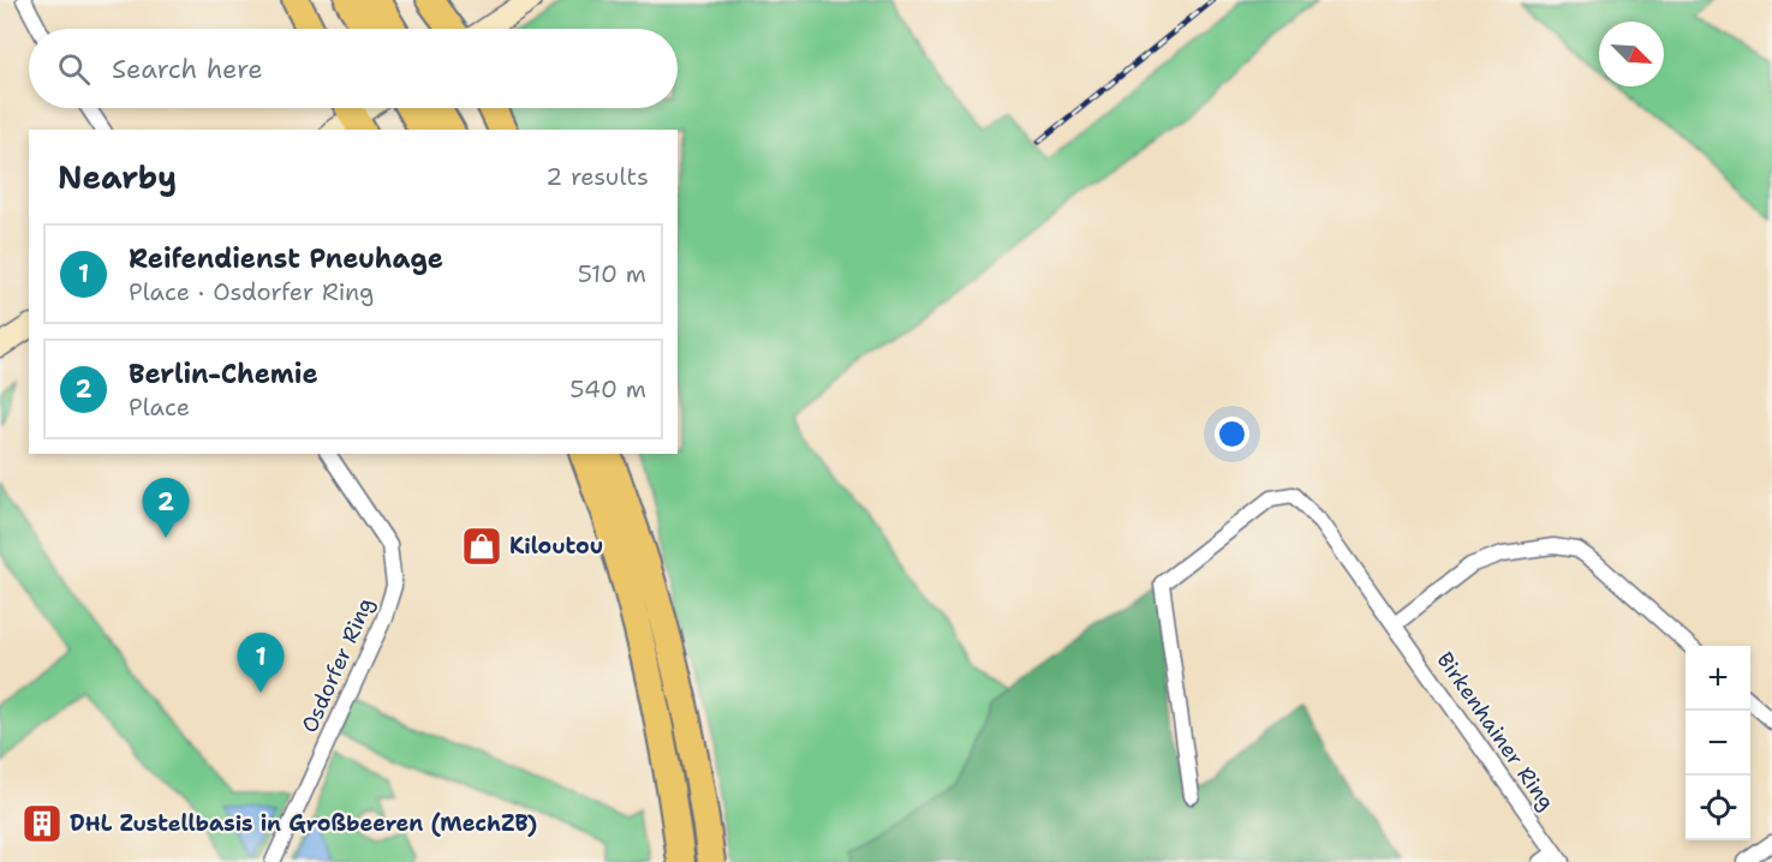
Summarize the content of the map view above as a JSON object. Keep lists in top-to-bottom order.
{
  "streets": {
    "street": ["Osdorfer Ring", "Birkenhainer Ring"]
  },
  "places": {
    "shop": ["Kiloutou"],
    "building": ["DHL Zustellbasis in Großbeeren (MechZB)"]
  },
  "north": "bottom right",
  "page": {
    "search": "Search here",
    "heading": ["Nearby", "2 results"],
    "list": [
      {
        "mark": "1",
        "name": "Reifendienst Pneuhage",
        "note": "Place · Osdorfer Ring",
        "value": "510 m"
      },
      {
        "mark": "2",
        "name": "Berlin-Chemie",
        "note": "Place",
        "value": "540 m"
      }
    ],
    "pins": ["2", "1"],
    "map_buttons": ["+", "−"]
  }
}
